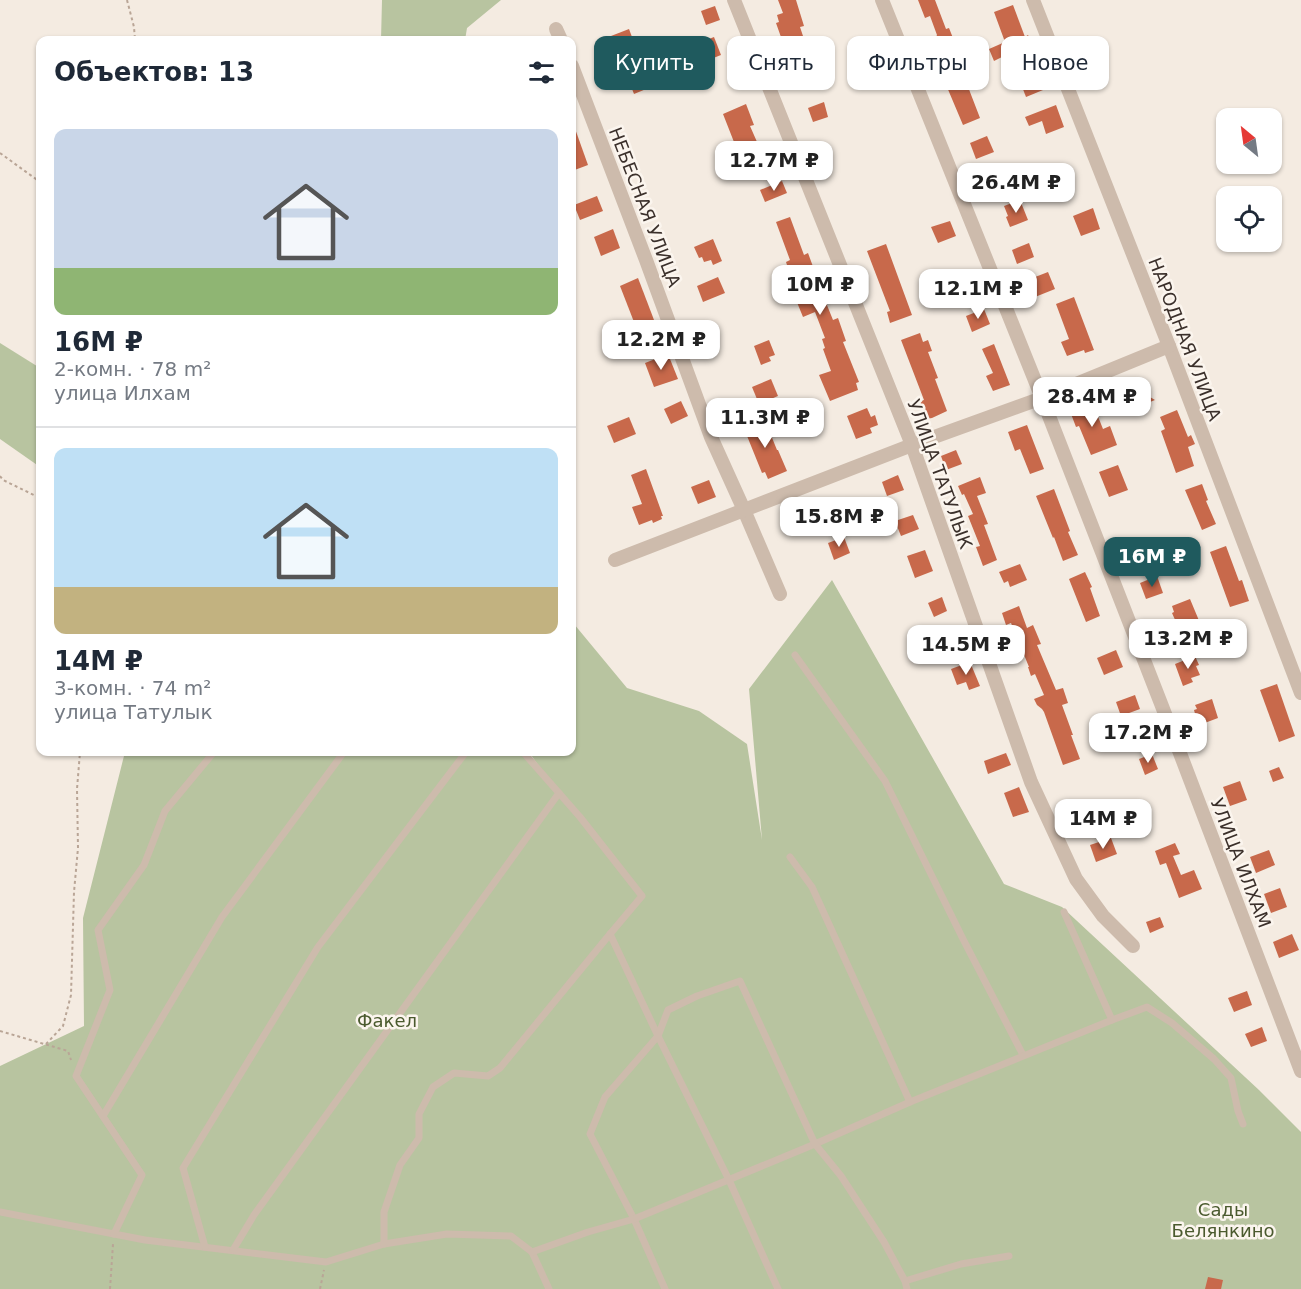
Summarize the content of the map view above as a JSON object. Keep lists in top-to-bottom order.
{
  "streets": {
    "street": [
      "НЕБЕСНАЯ УЛИЦА",
      "НАРОДНАЯ УЛИЦА",
      "УЛИЦА ТАТУЛЫК",
      "УЛИЦА ИЛХАМ"
    ]
  },
  "parks": ["Факел", "Сады Белянкино"],
  "north": "top left",
  "page": {
    "chip": [
      "Купить",
      "Снять",
      "Фильтры",
      "Новое"
    ],
    "heading": "Объектов: 13",
    "list": [
      {
        "name": "16M ₽",
        "note": "2-комн. · 78 m² · улица Илхам"
      },
      {
        "name": "14M ₽",
        "note": "3-комн. · 74 m² · улица Татулык"
      }
    ],
    "price": [
      "12.7M ₽",
      "26.4M ₽",
      "10M ₽",
      "12.1M ₽",
      "12.2M ₽",
      "28.4M ₽",
      "11.3M ₽",
      "15.8M ₽",
      "16M ₽",
      "13.2M ₽",
      "14.5M ₽",
      "17.2M ₽",
      "14M ₽"
    ]
  }
}
